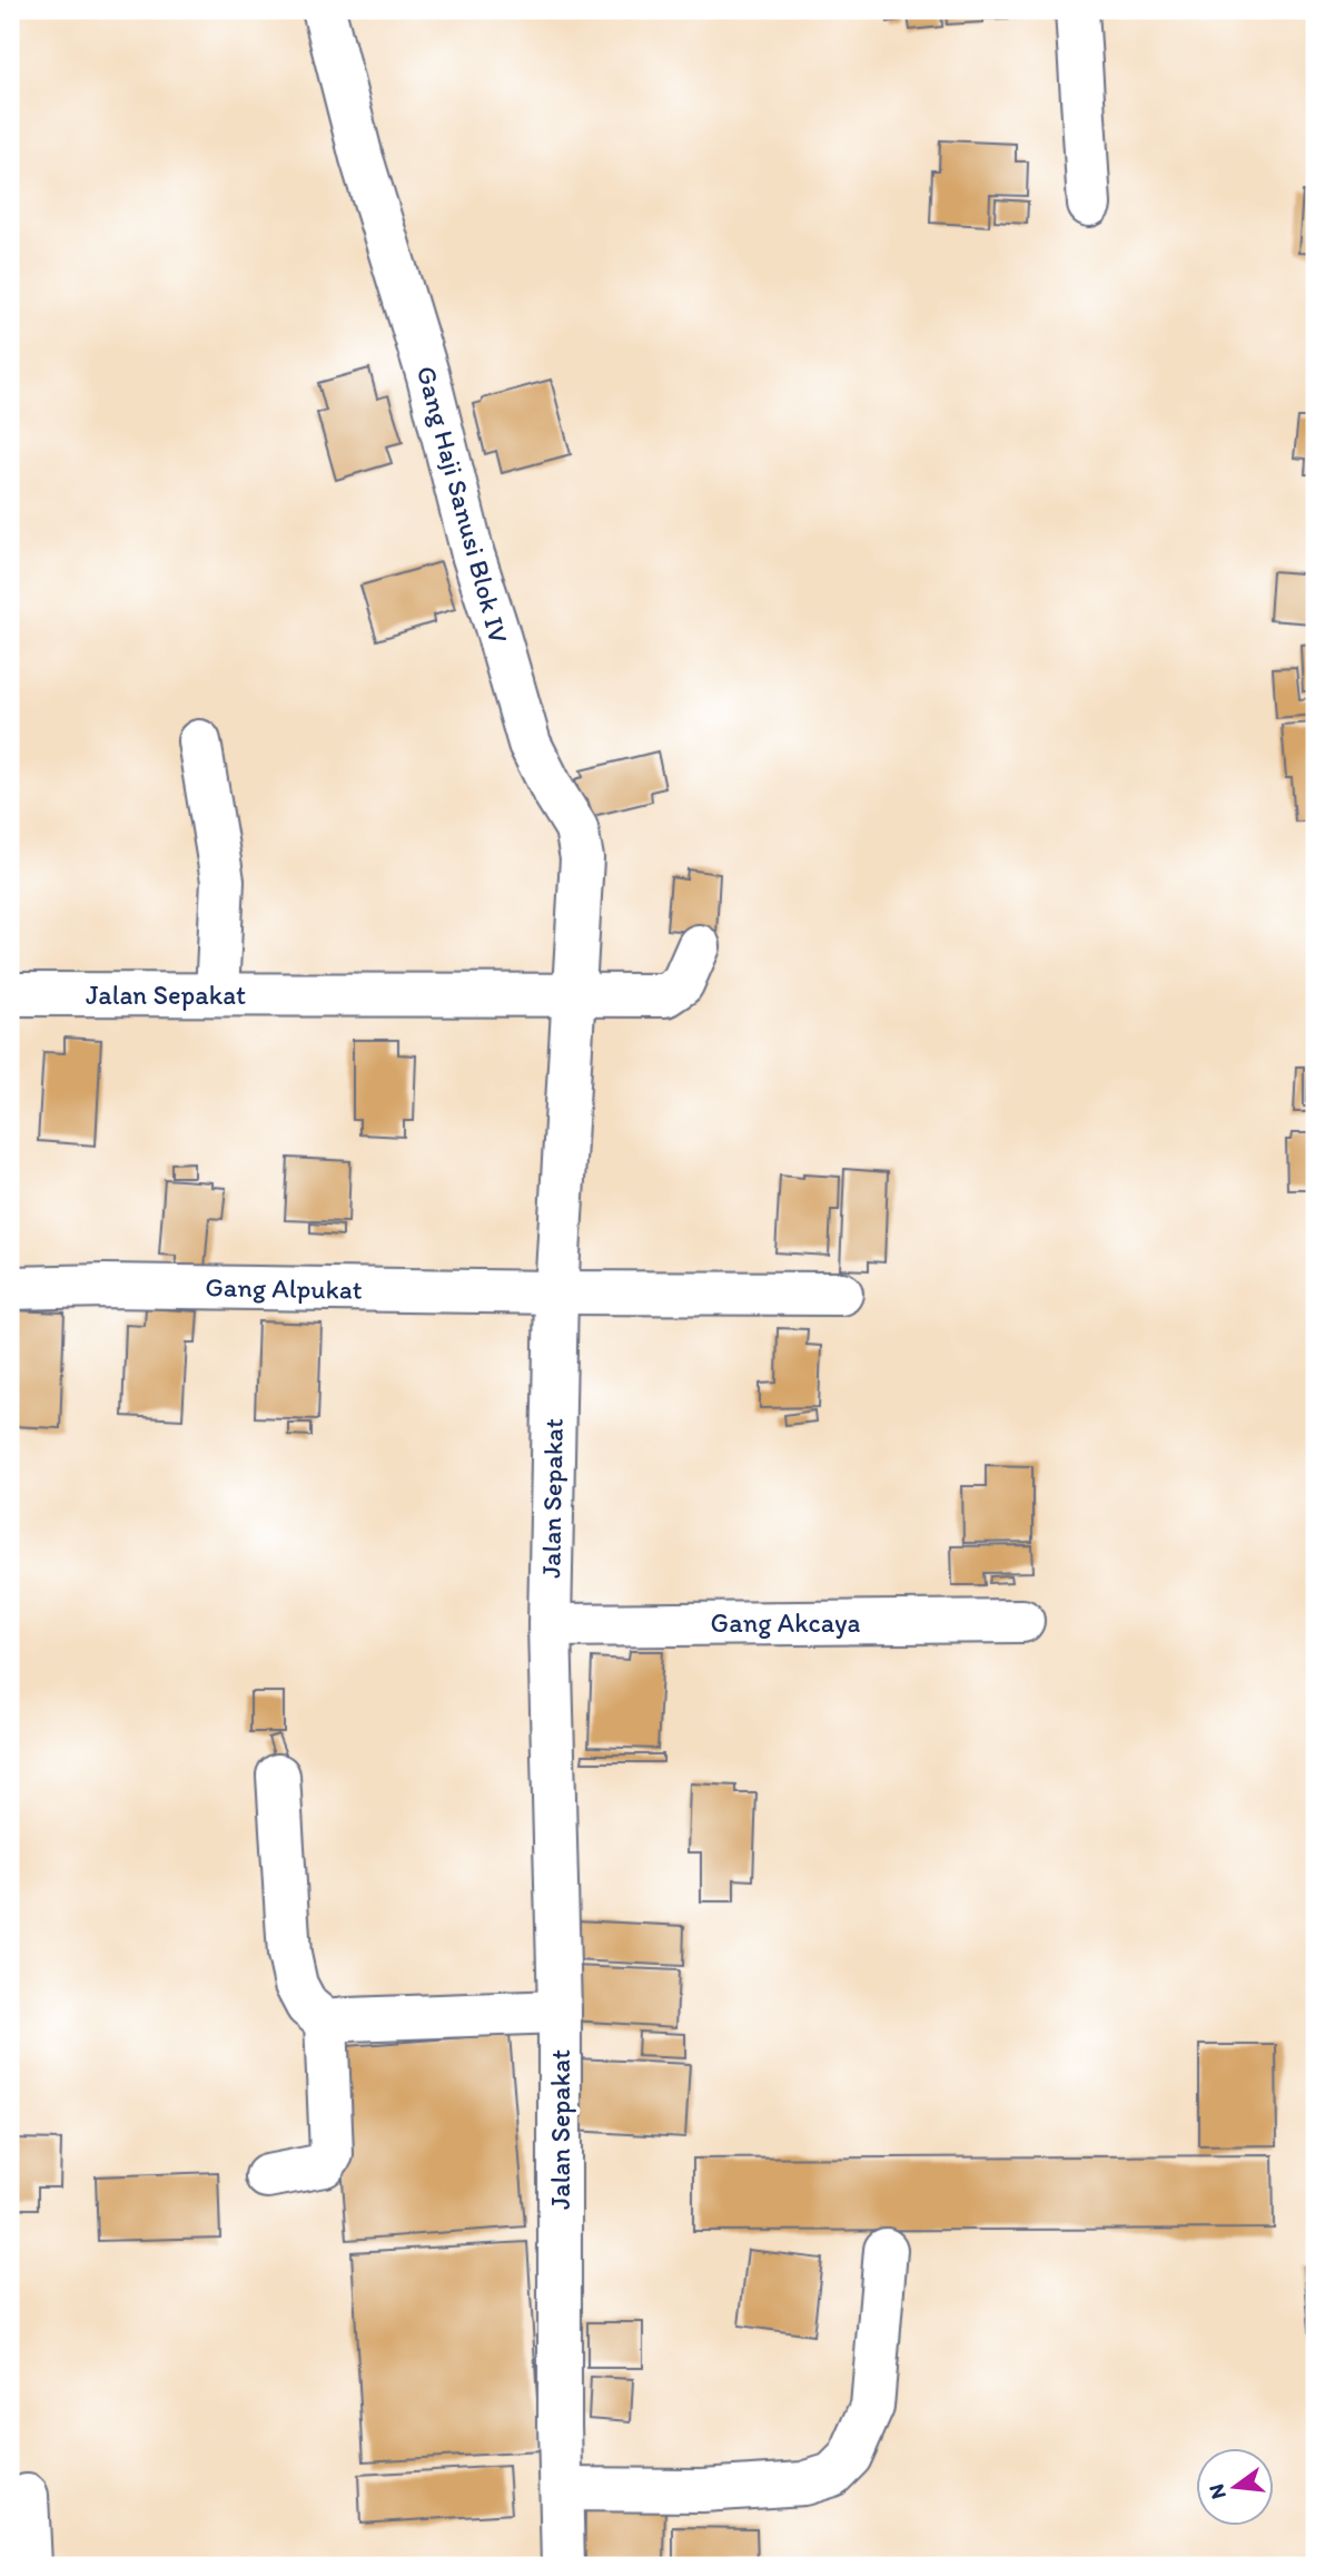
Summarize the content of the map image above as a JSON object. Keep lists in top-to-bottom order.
{
  "streets": {
    "street": [
      "Gang Haji Sanusi Blok IV",
      "Jalan Sepakat",
      "Gang Alpukat",
      "Gang Akcaya"
    ]
  },
  "crossings": [
    ["Gang Haji Sanusi Blok IV", "Jalan Sepakat"],
    ["Jalan Sepakat", "Gang Alpukat"],
    ["Jalan Sepakat", "Gang Akcaya"]
  ],
  "north": "left"
}
